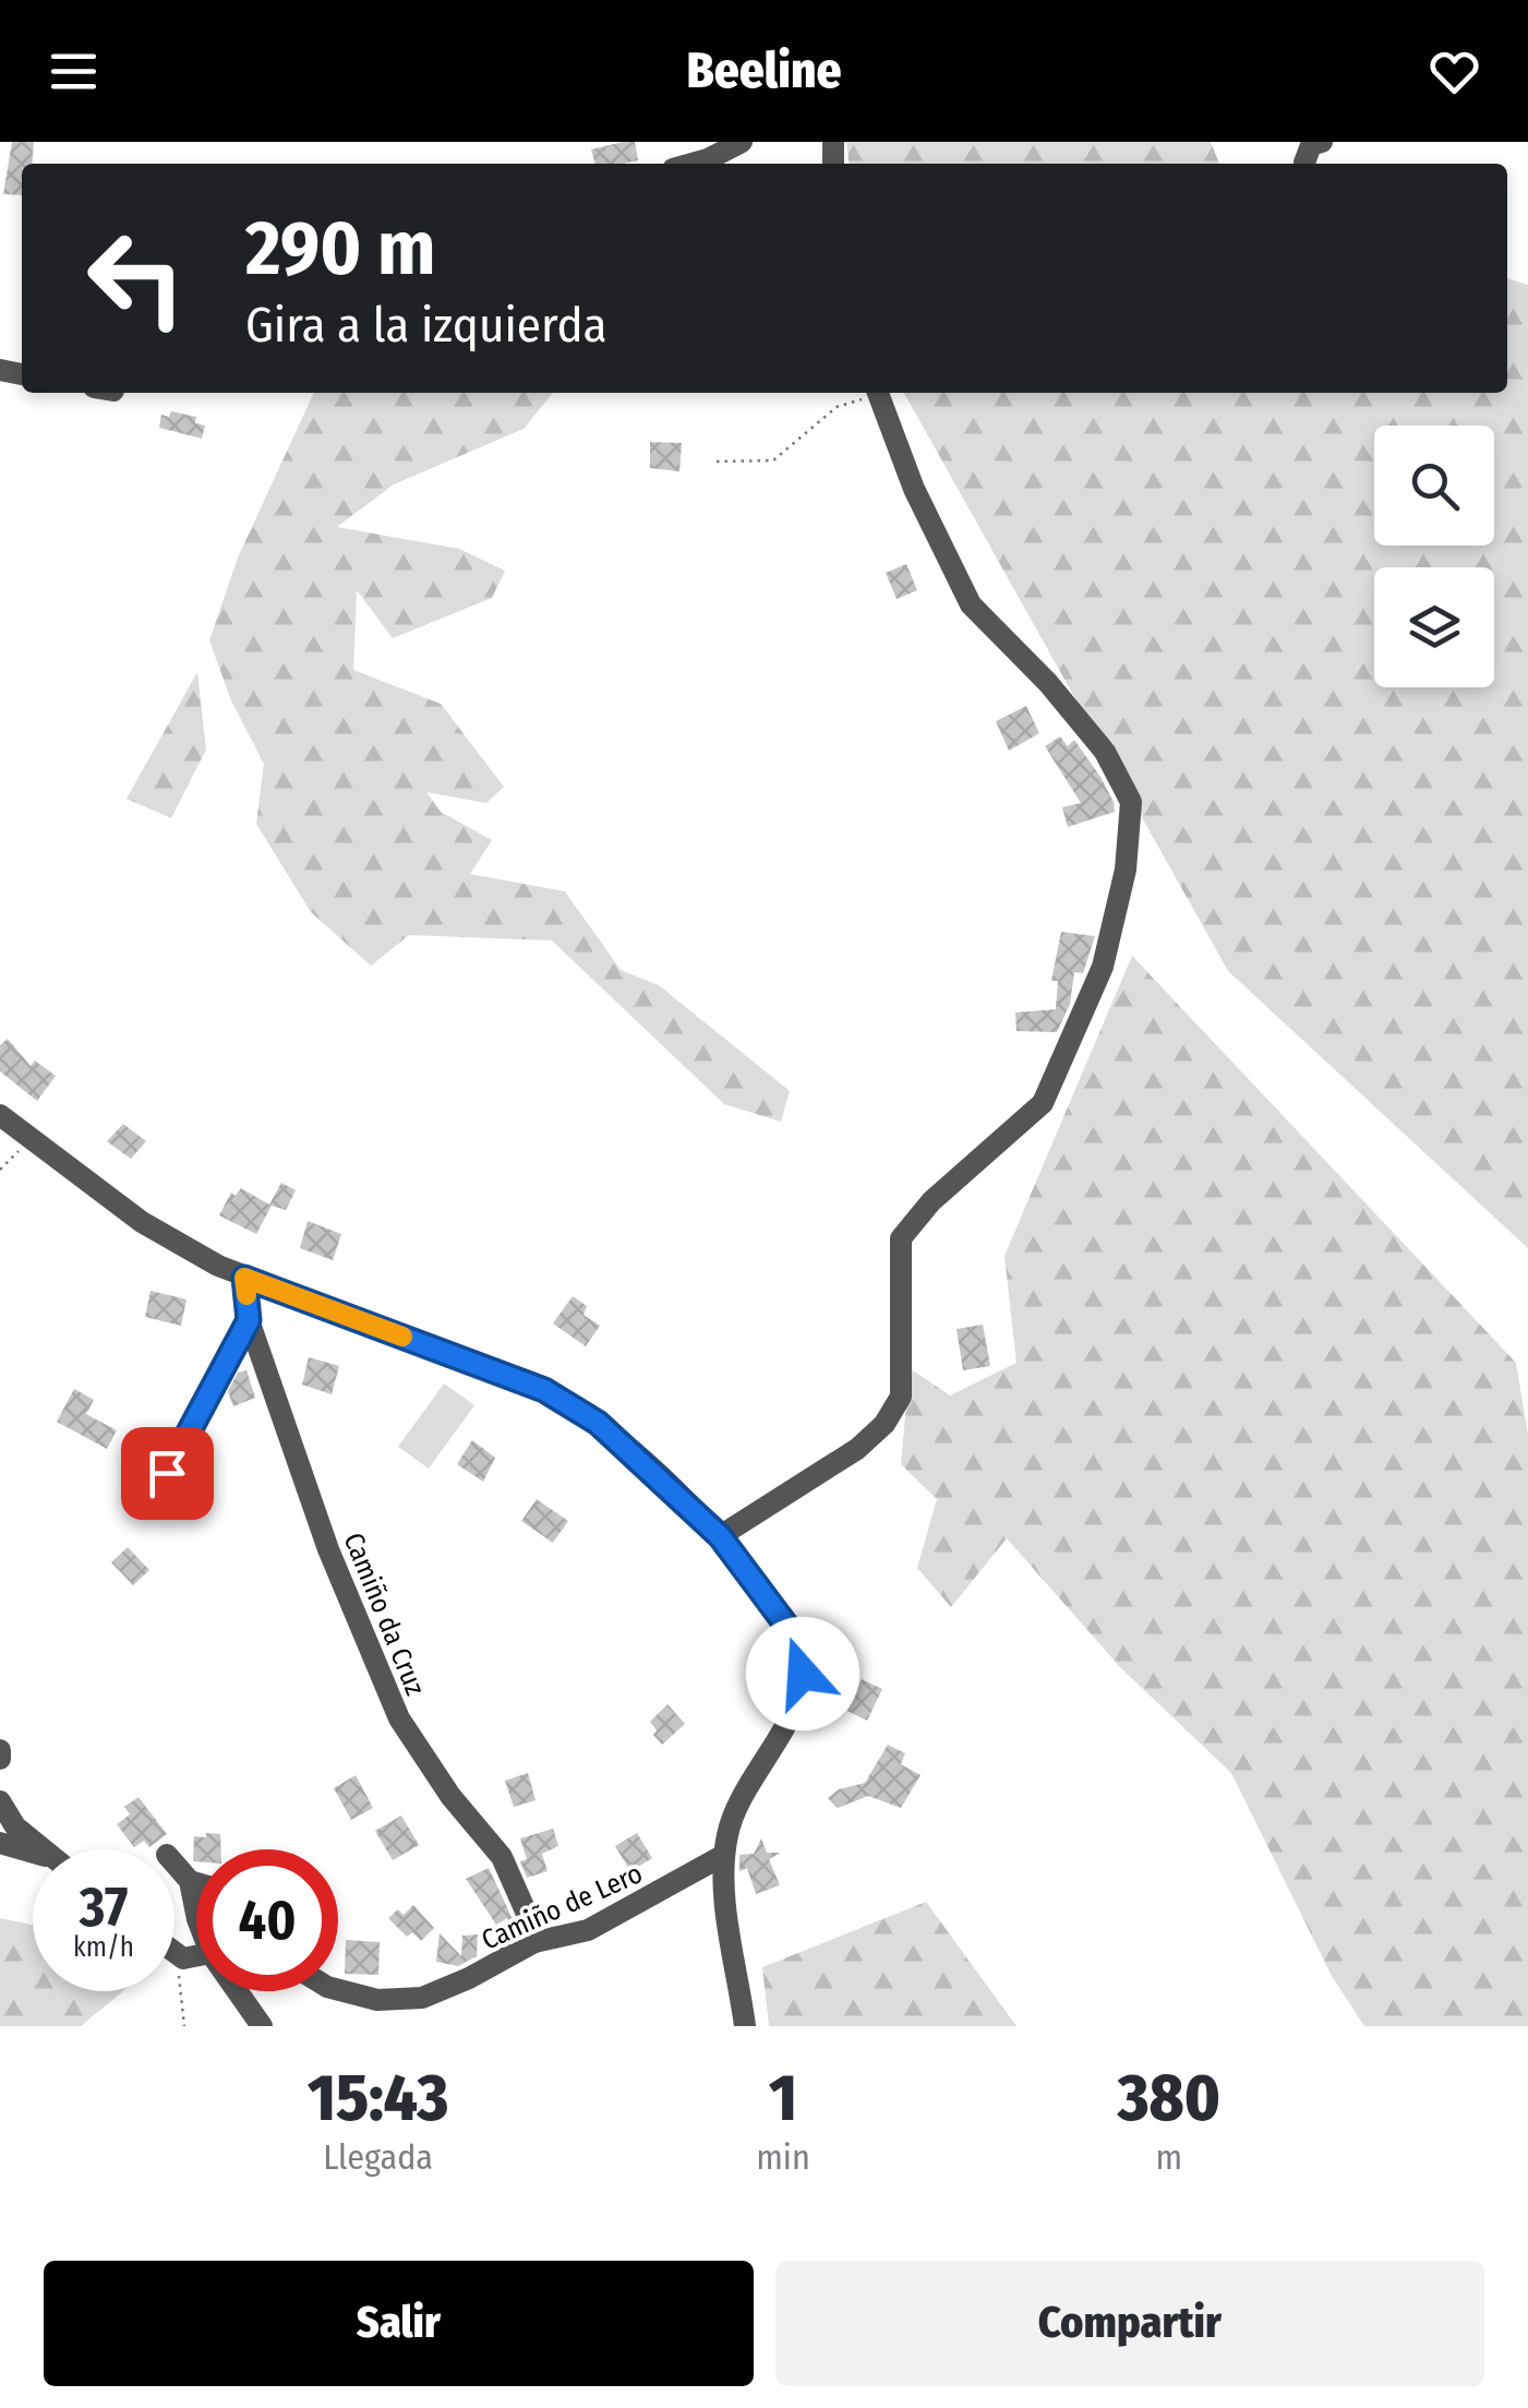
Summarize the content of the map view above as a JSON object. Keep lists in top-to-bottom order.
{
  "streets": {
    "street": ["Camiño da Cruz", "Camiño de Lero"]
  },
  "crossings": [
    ["Camiño da Cruz", "Camiño de Lero"]
  ],
  "page": {
    "header": "Beeline",
    "turn": ["290 m", "Gira a la izquierda"],
    "speed": "37 km/h",
    "limit": "40",
    "eta": [
      "15:43",
      "Llegada",
      "1",
      "min",
      "380",
      "m"
    ],
    "buttons": ["Salir", "Compartir"]
  }
}
